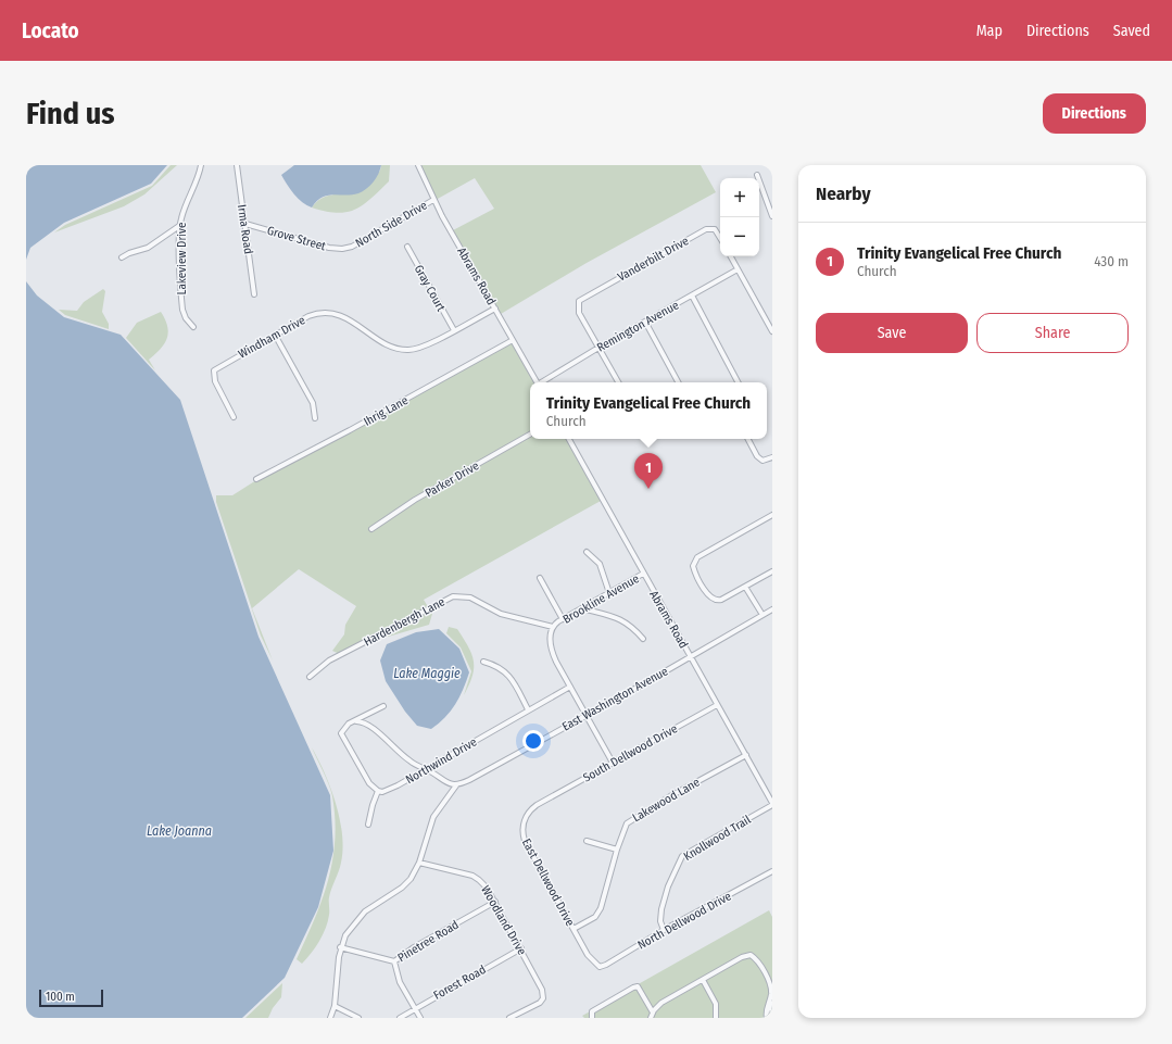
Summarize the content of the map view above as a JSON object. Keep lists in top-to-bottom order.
{
  "streets": {
    "street": [
      "North Side Drive",
      "Irma Road",
      "Grove Street",
      "Lakeview Drive",
      "Vanderbilt Drive",
      "Abrams Road",
      "Gray Court",
      "Remington Avenue",
      "Windham Drive",
      "Ihrig Lane",
      "Parker Drive",
      "Brookline Avenue",
      "Hardenbergh Lane",
      "East Washington Avenue",
      "South Dellwood Drive",
      "Northwind Drive",
      "Lakewood Lane",
      "Knollwood Trail",
      "East Dellwood Drive",
      "Woodland Drive",
      "North Dellwood Drive",
      "Pinetree Road",
      "Forest Road"
    ]
  },
  "crossings": [
    ["North Side Drive", "Grove Street"],
    ["North Side Drive", "Abrams Road"],
    ["Irma Road", "Grove Street"],
    ["Vanderbilt Drive", "Remington Avenue"],
    ["Abrams Road", "Windham Drive"],
    ["Abrams Road", "Ihrig Lane"],
    ["Abrams Road", "Brookline Avenue"],
    ["Abrams Road", "East Washington Avenue"],
    ["Abrams Road", "South Dellwood Drive"],
    ["Abrams Road", "Lakewood Lane"],
    ["Abrams Road", "Knollwood Trail"],
    ["Gray Court", "Windham Drive"],
    ["Brookline Avenue", "Hardenbergh Lane"],
    ["Brookline Avenue", "East Washington Avenue"],
    ["Brookline Avenue", "South Dellwood Drive"],
    ["Brookline Avenue", "Northwind Drive"],
    ["South Dellwood Drive", "East Dellwood Drive"],
    ["Lakewood Lane", "East Dellwood Drive"],
    ["Knollwood Trail", "North Dellwood Drive"],
    ["East Dellwood Drive", "North Dellwood Drive"],
    ["Woodland Drive", "Pinetree Road"],
    ["Woodland Drive", "Forest Road"],
    ["Pinetree Road", "Forest Road"]
  ],
  "water": ["Lake Maggie", "Lake Joanna"],
  "scale_bar": "100 m",
  "page": {
    "header": "Locato",
    "nav": ["Map", "Directions", "Saved"],
    "buttons": [
      "Directions",
      ["Save", "Share"]
    ],
    "title": "Find us",
    "heading": "Nearby",
    "map_buttons": ["+", "−"],
    "list": [
      {
        "mark": "1",
        "name": "Trinity Evangelical Free Church",
        "note": "Church",
        "value": "430 m"
      }
    ],
    "popup": ["Trinity Evangelical Free Church", "Church"],
    "pins": "1",
    "scale": "100 m"
  }
}
